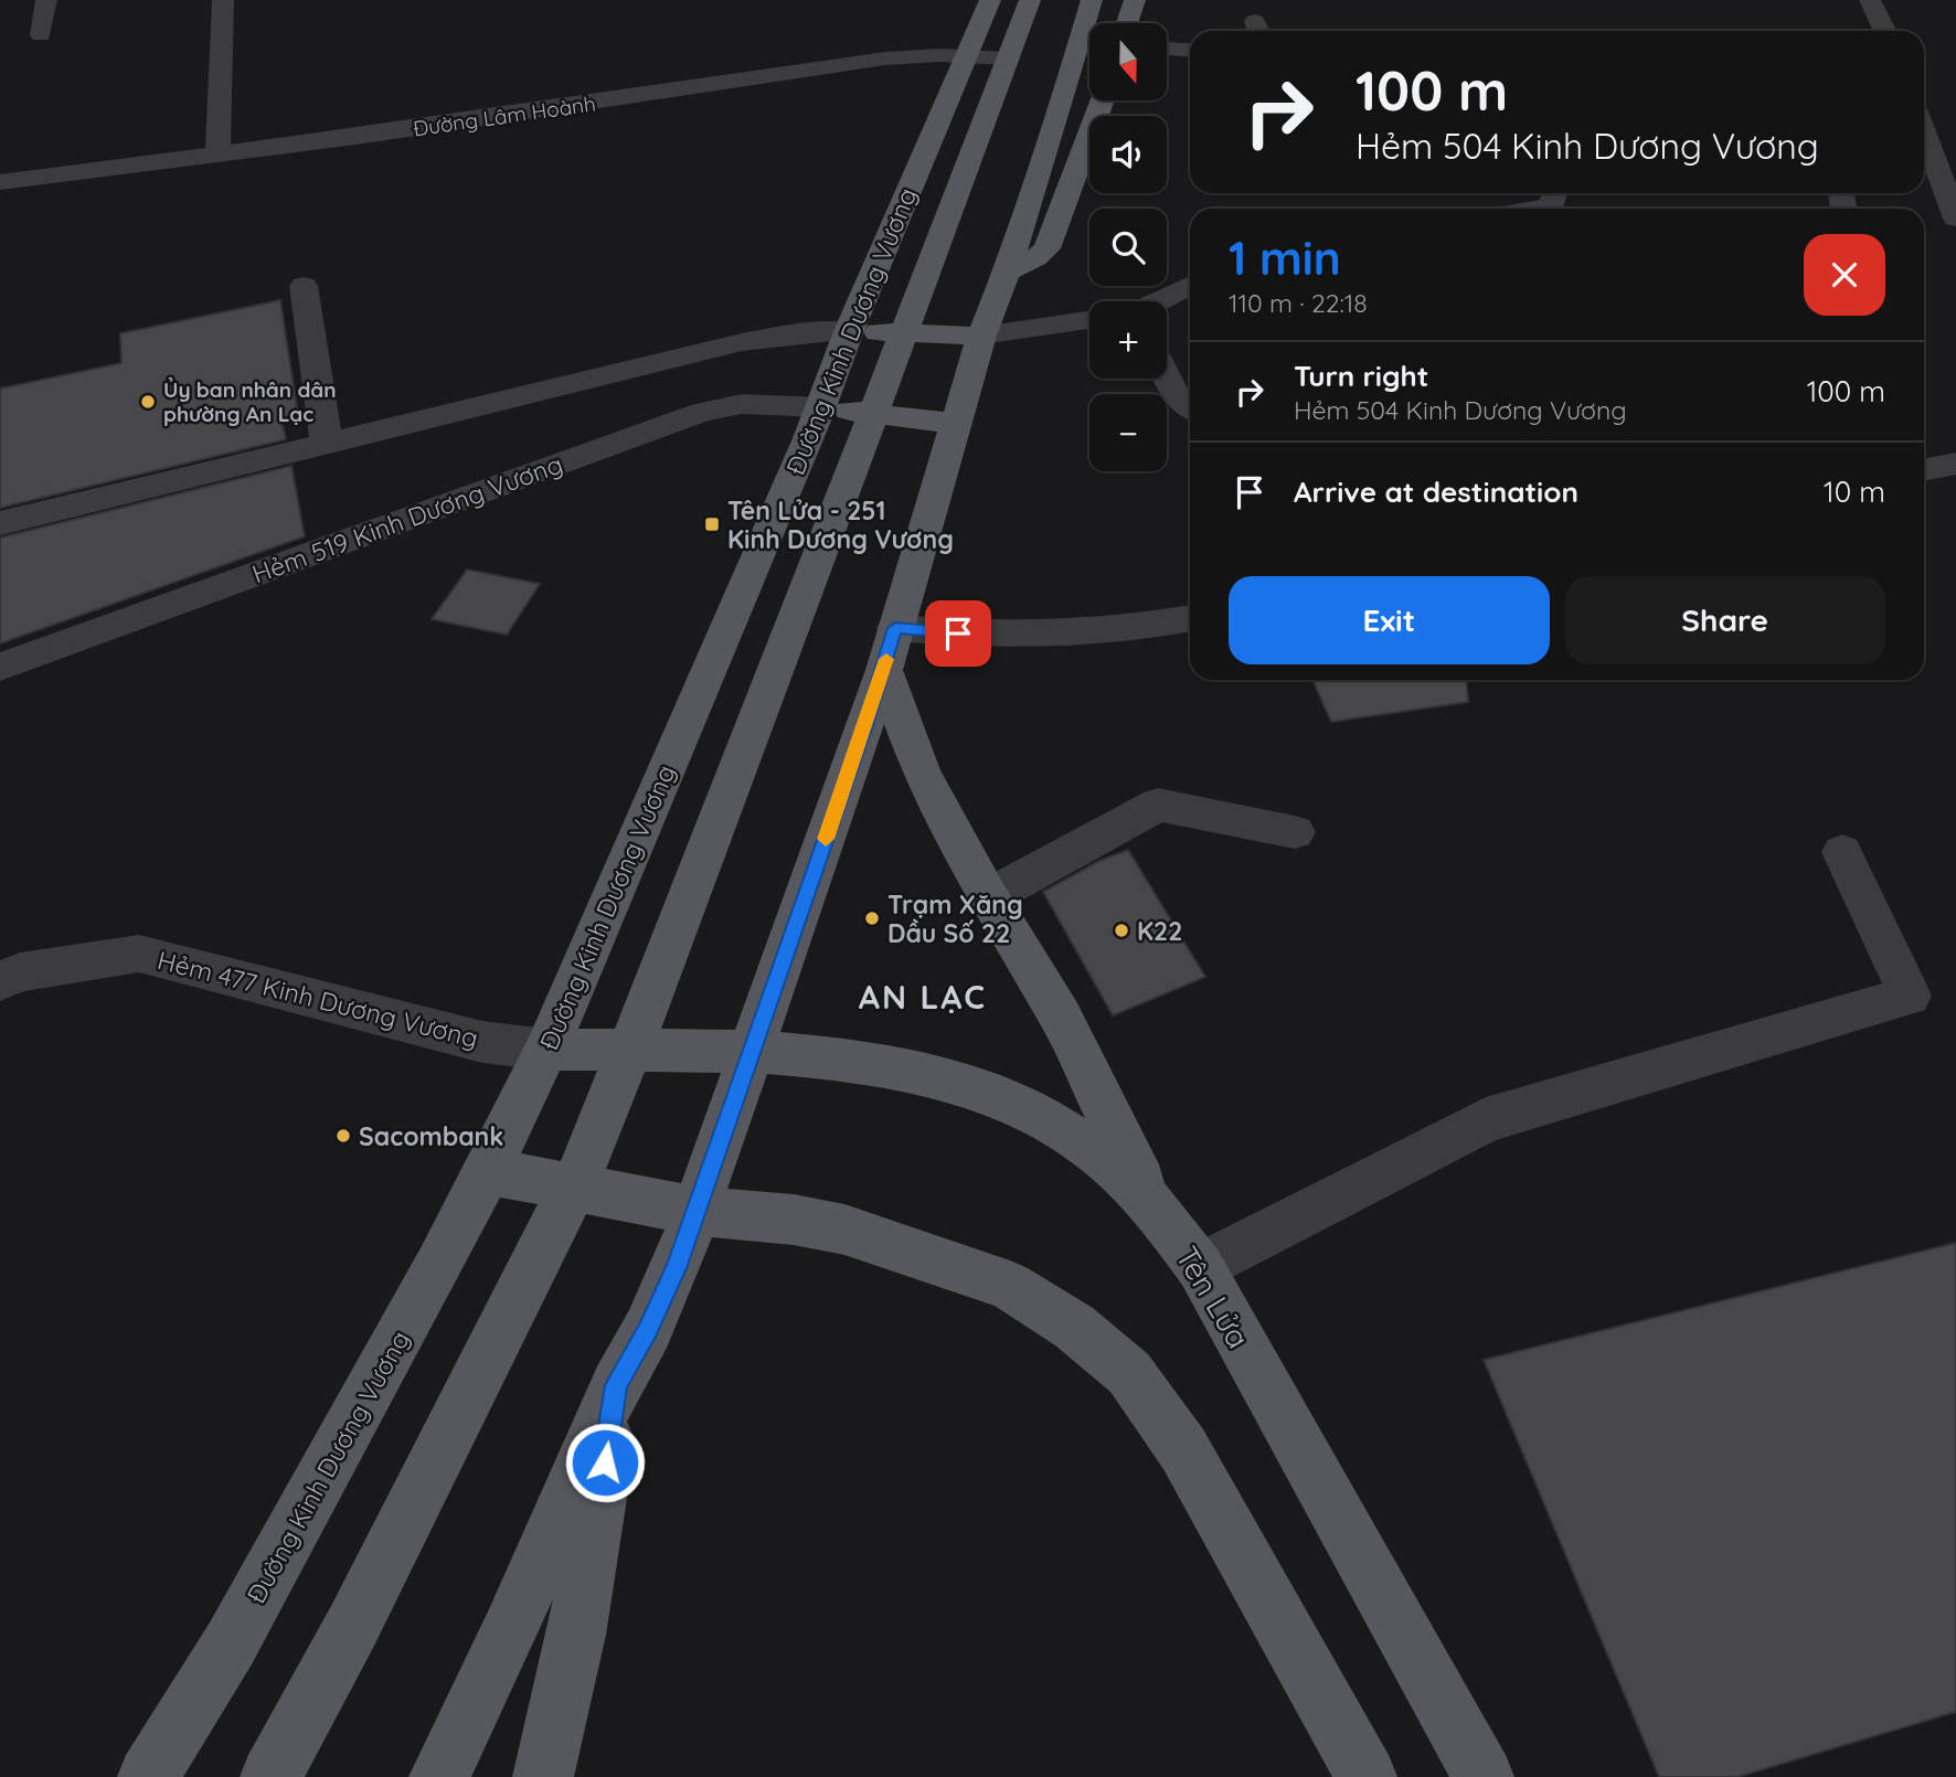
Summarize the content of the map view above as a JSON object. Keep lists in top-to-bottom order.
{
  "streets": {
    "main road": ["Đường Kinh Dương Vương", "Tên Lửa"],
    "street": ["Đường Lâm Hoành", "Hẻm 519 Kinh Dương Vương", "Hẻm 477 Kinh Dương Vương"]
  },
  "crossings": [
    ["Đường Lâm Hoành", "Đường Kinh Dương Vương"],
    ["Đường Kinh Dương Vương", "Hẻm 519 Kinh Dương Vương"],
    ["Đường Kinh Dương Vương", "Hẻm 477 Kinh Dương Vương"],
    ["Đường Kinh Dương Vương", "Tên Lửa"],
    ["Hẻm 477 Kinh Dương Vương", "Tên Lửa"]
  ],
  "districts": ["AN LẠC"],
  "places": {
    "other": [
      "Ủy ban nhân dân phường An Lạc",
      "Trạm Xăng Dầu Số 22",
      "K22",
      "Sacombank"
    ],
    "transit": ["Tên Lửa - 251 Kinh Dương Vương"]
  },
  "north": "bottom",
  "page": {
    "map_buttons": ["+", "−"],
    "turn": ["100 m", "Hẻm 504 Kinh Dương Vương"],
    "heading": ["1 min", "110 m · 22:18"],
    "list": [
      {
        "name": "Turn right",
        "note": "Hẻm 504 Kinh Dương Vương",
        "value": "100 m"
      },
      {
        "name": "Arrive at destination",
        "value": "10 m"
      }
    ],
    "buttons": ["Exit", "Share"]
  }
}
